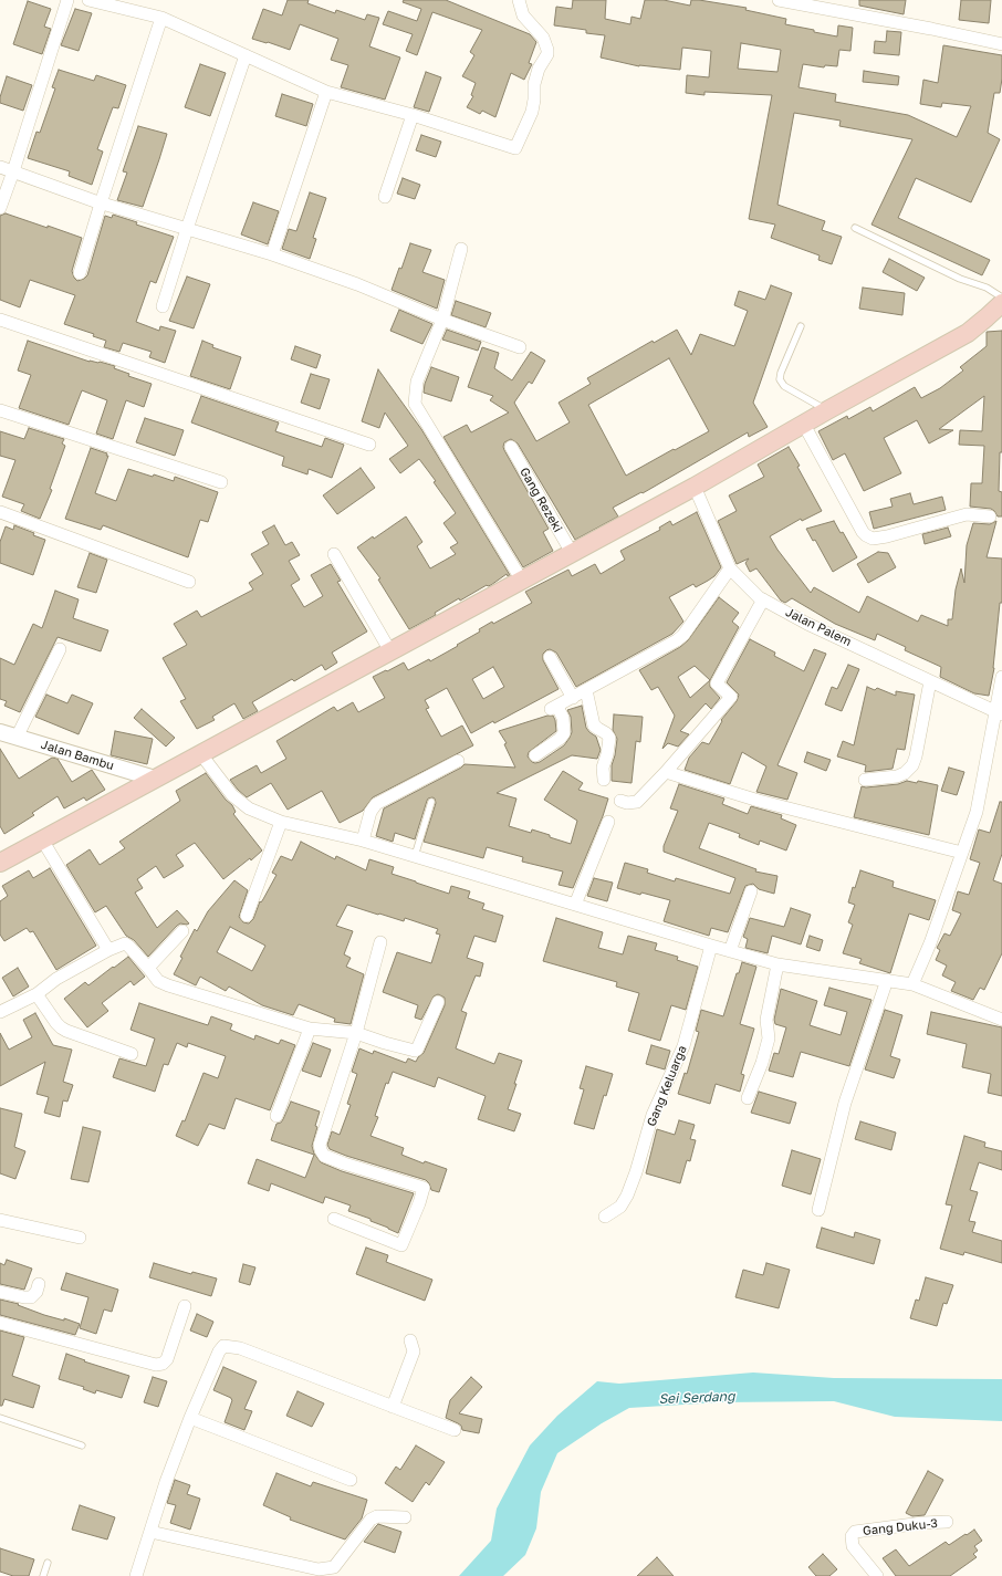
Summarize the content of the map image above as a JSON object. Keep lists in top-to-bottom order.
{
  "streets": {
    "street": [
      "Gang Rezeki",
      "Jalan Palem",
      "Jalan Bambu",
      "Gang Keluarga",
      "Gang Duku-3"
    ]
  },
  "water": ["Sei Serdang"]
}
